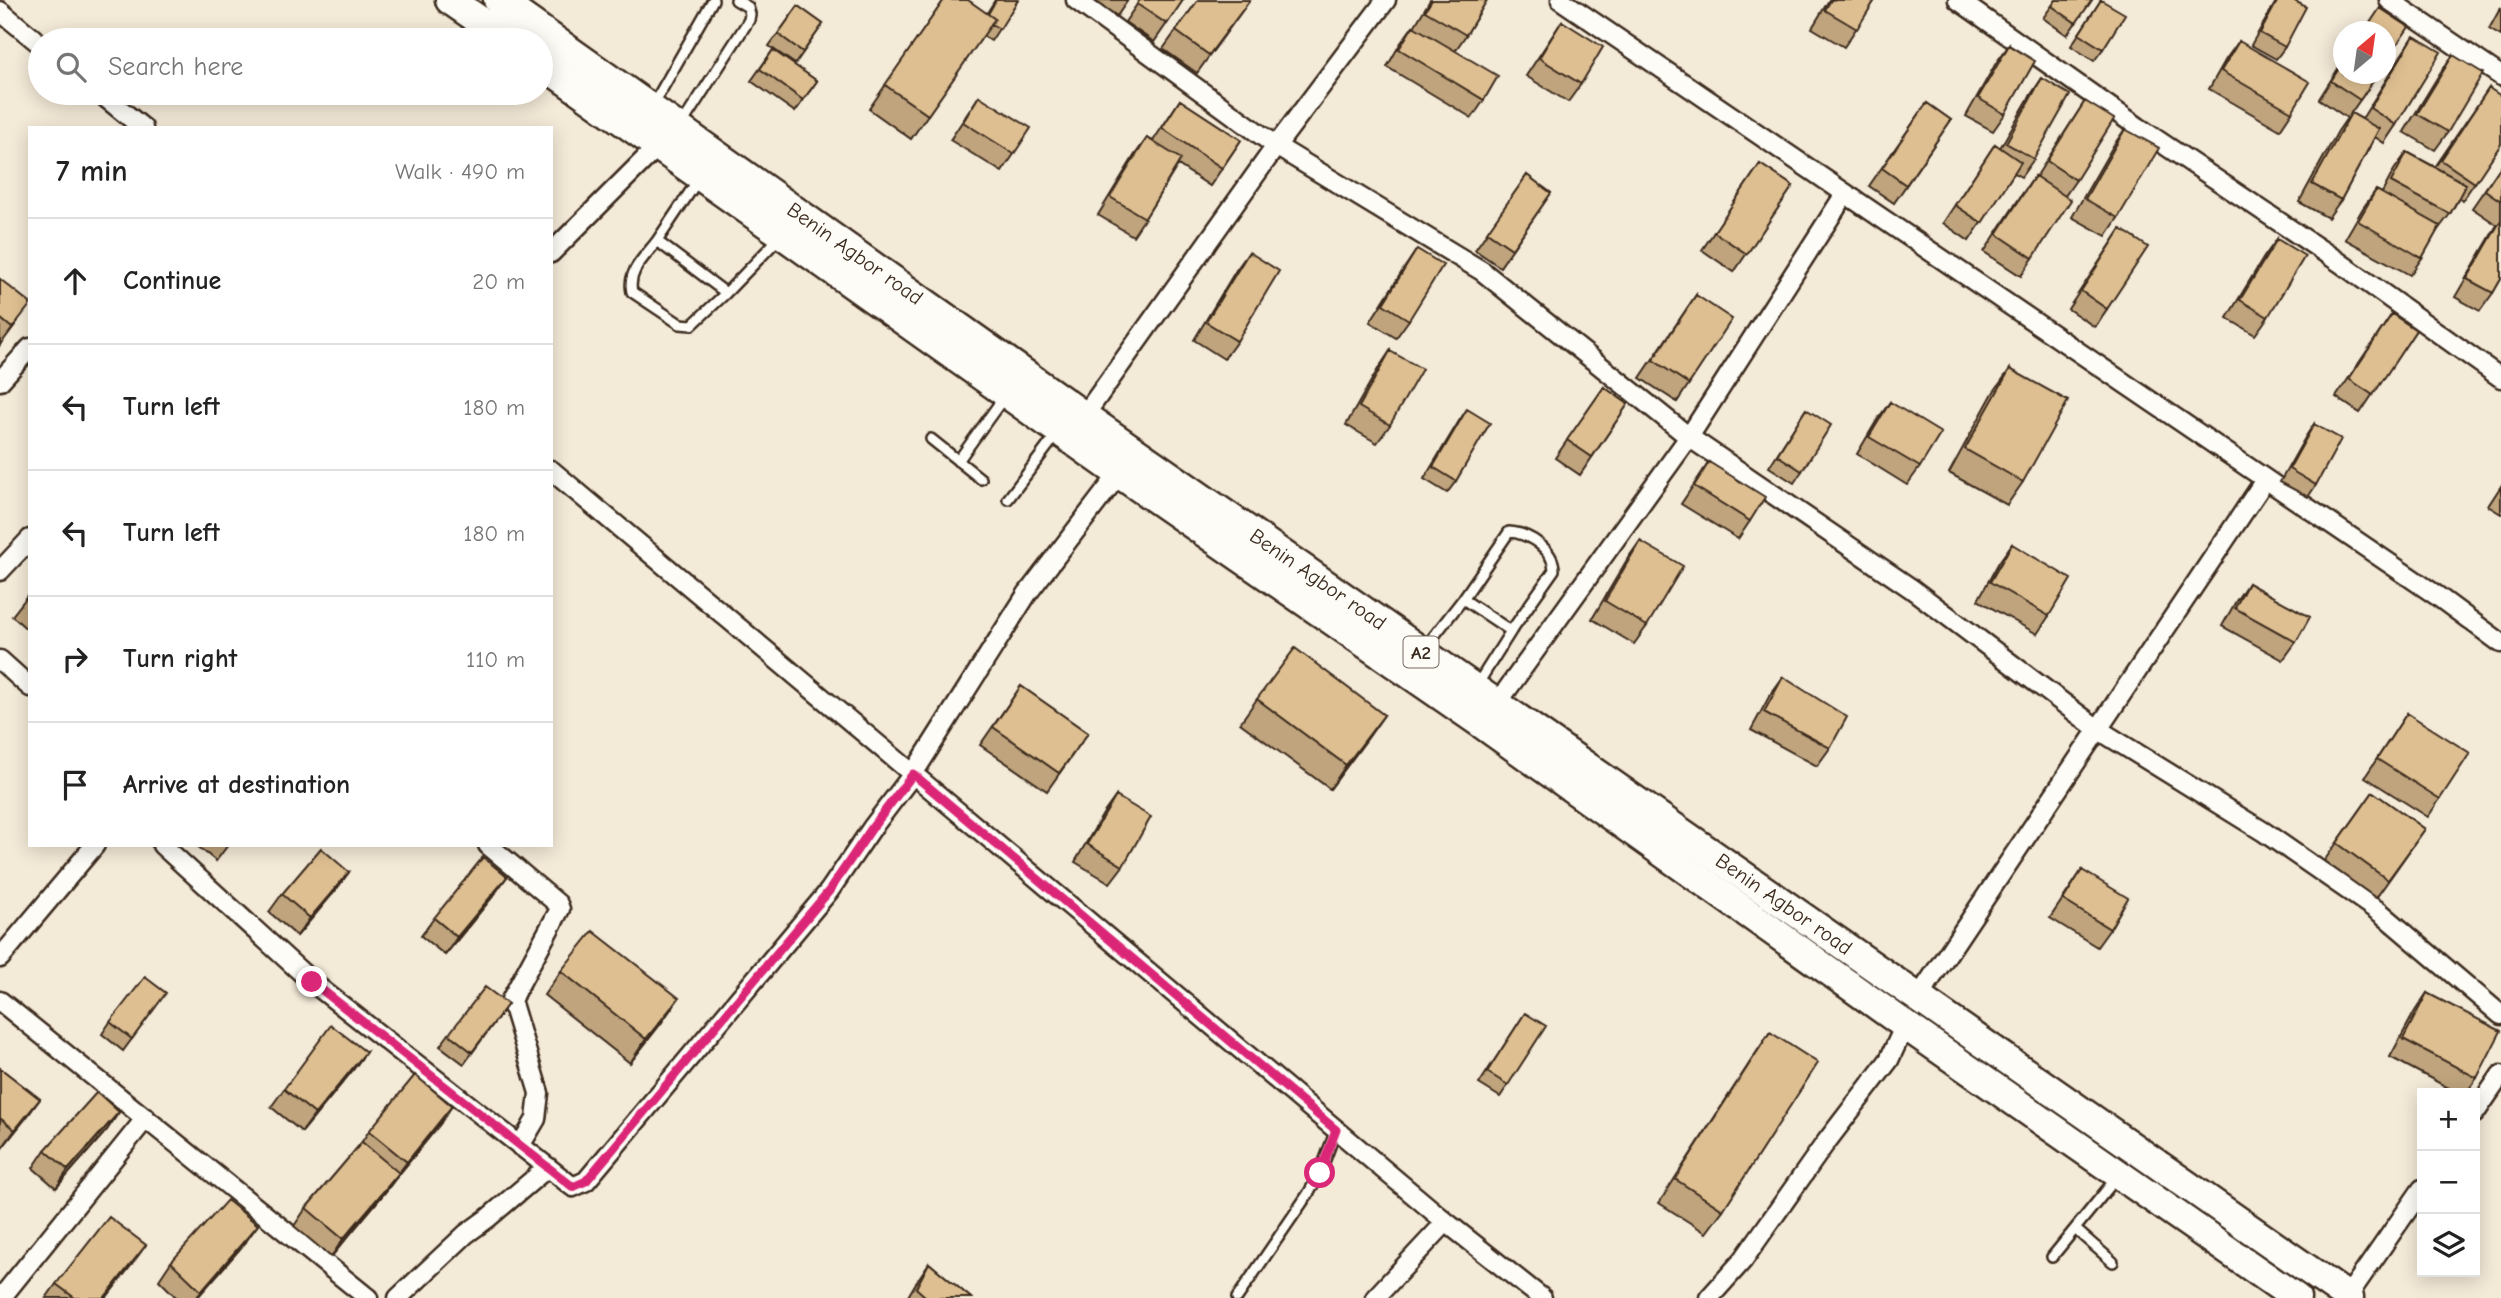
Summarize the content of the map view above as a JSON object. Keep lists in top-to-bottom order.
{
  "streets": {
    "highway": ["Benin Agbor road", "A2"]
  },
  "north": "top right",
  "page": {
    "search": "Search here",
    "heading": ["7 min", "Walk · 490 m"],
    "list": [
      ["Continue", "20 m"],
      ["Turn left", "180 m"],
      ["Turn left", "180 m"],
      ["Turn right", "110 m"],
      "Arrive at destination"
    ],
    "map_buttons": ["+", "−"]
  }
}
